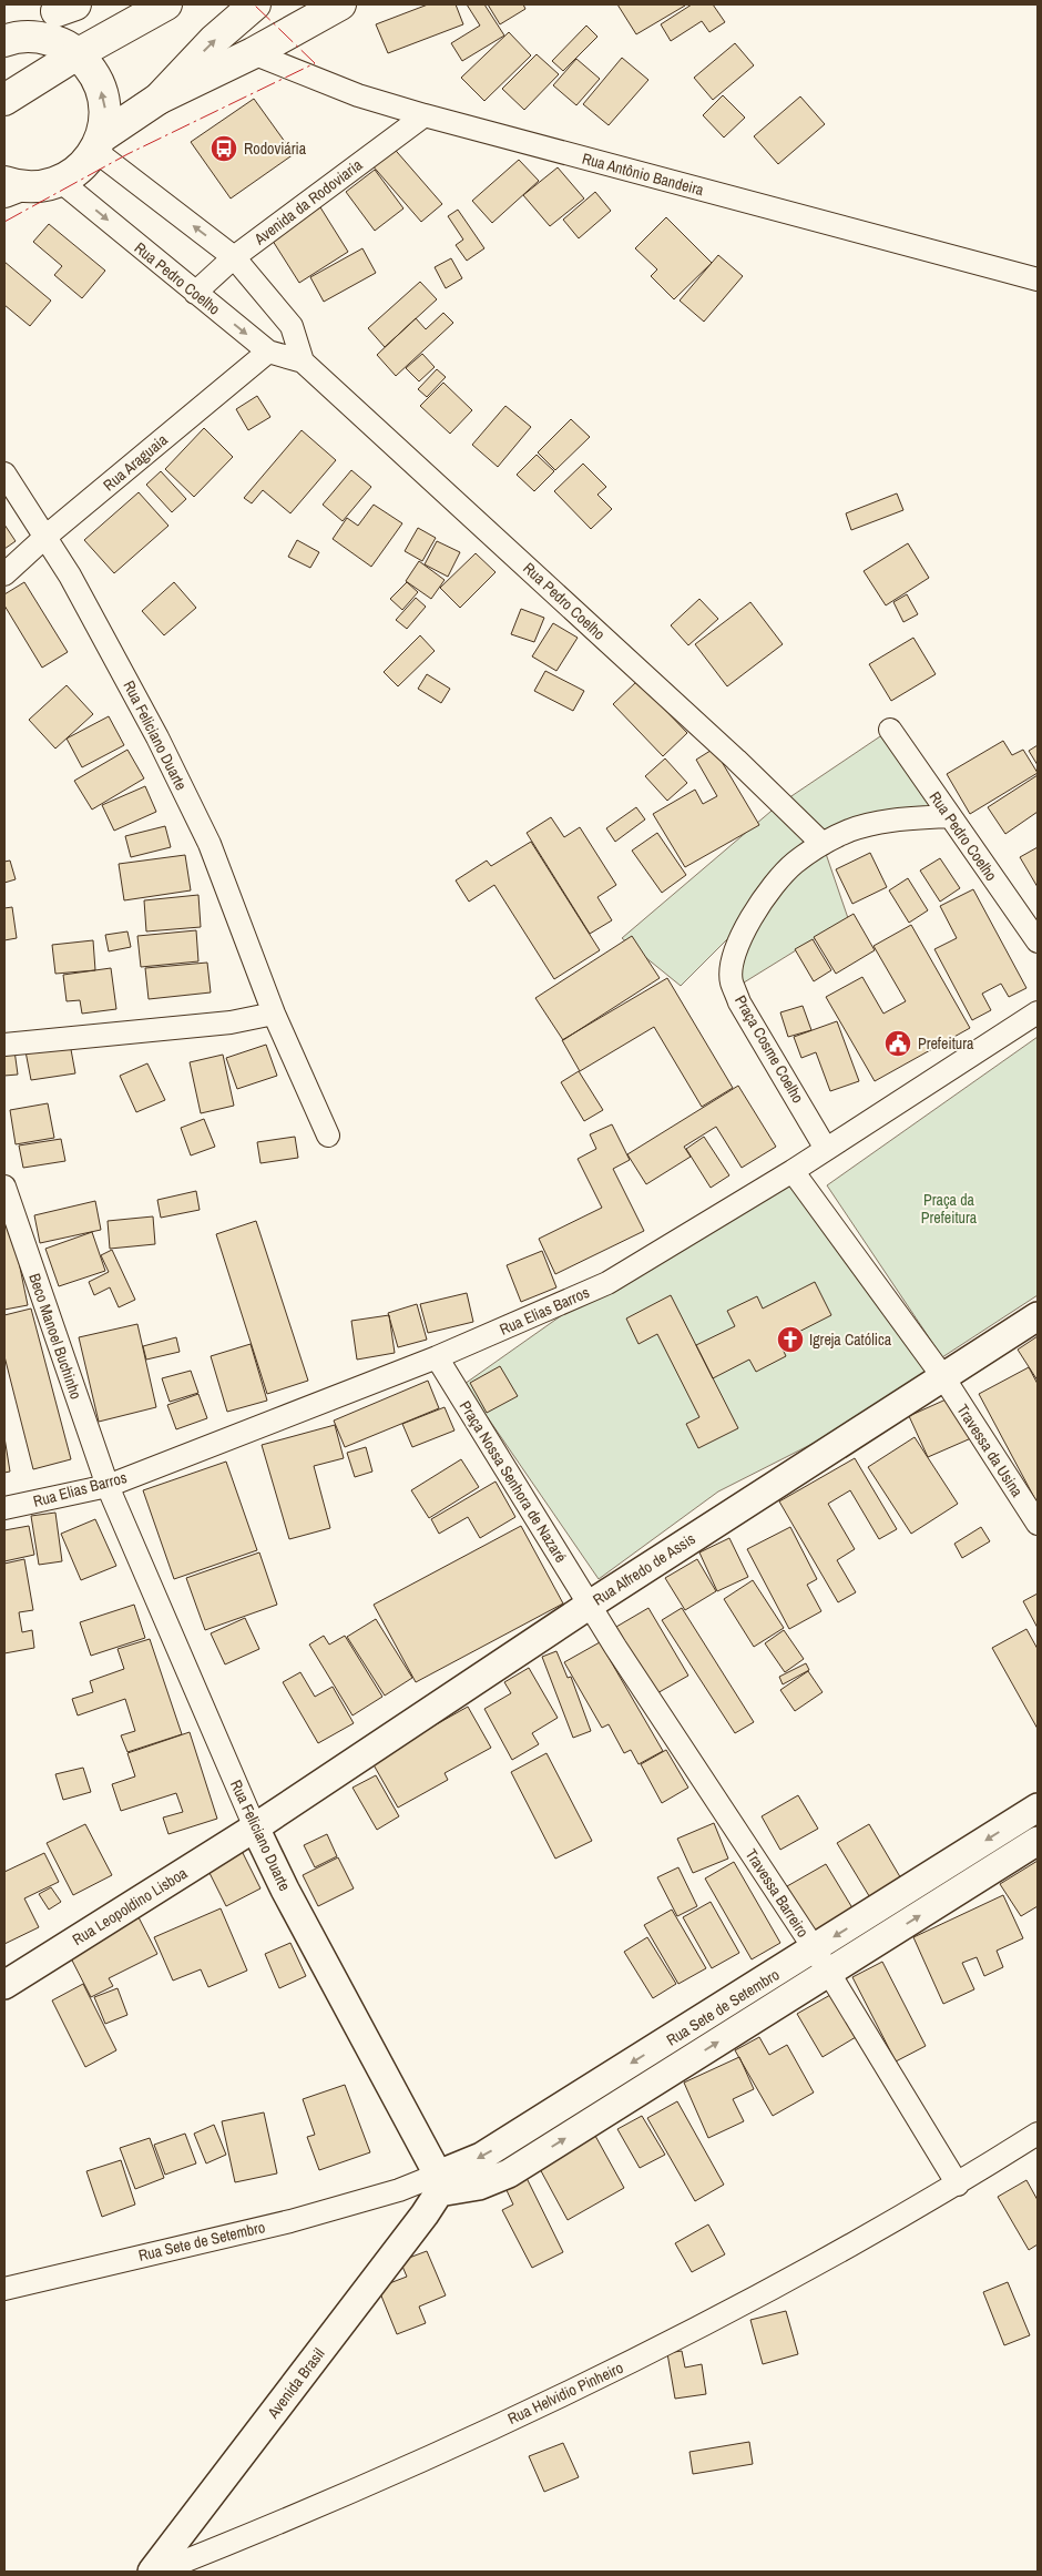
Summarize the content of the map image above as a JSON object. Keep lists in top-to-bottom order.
{
  "streets": {
    "street": [
      "Rua Antônio Bandeira",
      "Avenida da Rodoviaria",
      "Rua Pedro Coelho",
      "Rua Araguaia",
      "Rua Feliciano Duarte",
      "Praça Cosme Coelho",
      "Rua Elias Barros",
      "Beco Manoel Buchinho",
      "Travessa da Usina",
      "Praça Nossa Senhora de Nazaré",
      "Rua Alfredo de Assis",
      "Travessa Barreiro",
      "Rua Leopoldino Lisboa",
      "Rua Sete de Setembro",
      "Avenida Brasil",
      "Rua Helvidio Pinheiro"
    ]
  },
  "crossings": [
    ["Rua Antônio Bandeira", "Avenida da Rodoviaria"],
    ["Avenida da Rodoviaria", "Rua Pedro Coelho"],
    ["Rua Pedro Coelho", "Rua Araguaia"],
    ["Rua Pedro Coelho", "Praça Cosme Coelho"],
    ["Rua Araguaia", "Rua Feliciano Duarte"],
    ["Rua Feliciano Duarte", "Rua Elias Barros"],
    ["Rua Feliciano Duarte", "Beco Manoel Buchinho"],
    ["Rua Feliciano Duarte", "Rua Alfredo de Assis"],
    ["Rua Feliciano Duarte", "Rua Leopoldino Lisboa"],
    ["Rua Feliciano Duarte", "Rua Sete de Setembro"],
    ["Rua Feliciano Duarte", "Avenida Brasil"],
    ["Praça Cosme Coelho", "Rua Elias Barros"],
    ["Rua Elias Barros", "Beco Manoel Buchinho"],
    ["Rua Elias Barros", "Praça Nossa Senhora de Nazaré"],
    ["Travessa da Usina", "Rua Alfredo de Assis"],
    ["Praça Nossa Senhora de Nazaré", "Rua Alfredo de Assis"],
    ["Praça Nossa Senhora de Nazaré", "Travessa Barreiro"],
    ["Rua Alfredo de Assis", "Travessa Barreiro"],
    ["Rua Alfredo de Assis", "Rua Leopoldino Lisboa"],
    ["Travessa Barreiro", "Rua Sete de Setembro"],
    ["Travessa Barreiro", "Rua Helvidio Pinheiro"],
    ["Rua Sete de Setembro", "Avenida Brasil"]
  ],
  "parks": ["Praça da Prefeitura"],
  "places": {
    "bus stop": ["Rodoviária"],
    "public building": ["Prefeitura"],
    "church": ["Igreja Católica"]
  }
}
